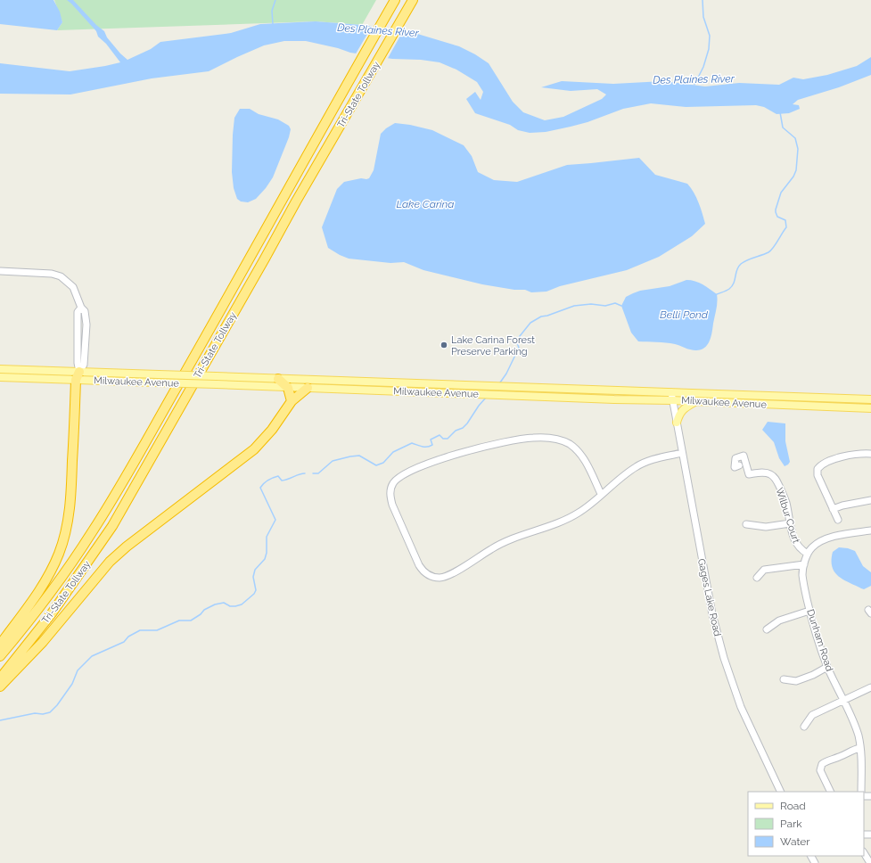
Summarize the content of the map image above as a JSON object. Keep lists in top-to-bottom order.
{
  "streets": {
    "highway": ["Tri-State Tollway"],
    "main road": ["Milwaukee Avenue"],
    "street": ["Wilbur Court", "Gages Lake Road", "Dunham Road"]
  },
  "crossings": [
    ["Milwaukee Avenue", "Gages Lake Road"],
    ["Wilbur Court", "Dunham Road"]
  ],
  "water": ["Des Plaines River", "Lake Carina", "Belli Pond"],
  "places": ["Lake Carina Forest Preserve Parking"],
  "legend": ["Road", "Park", "Water"]
}
